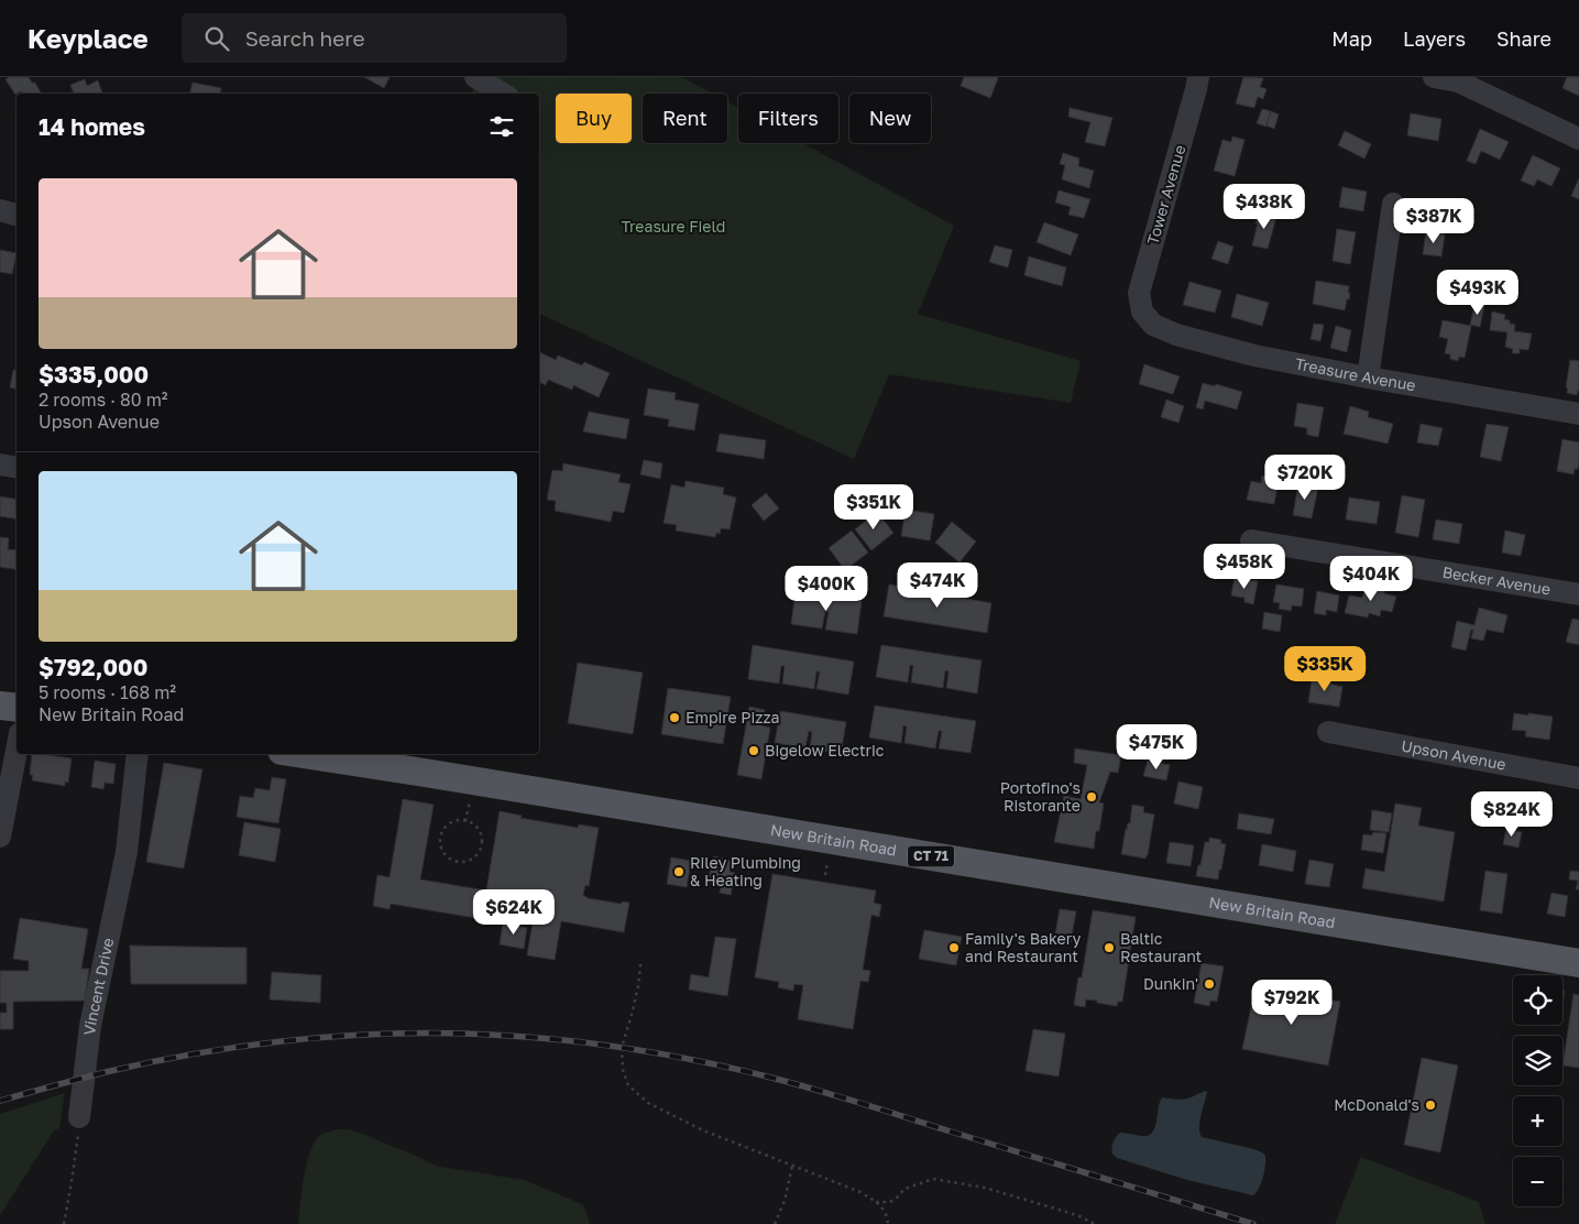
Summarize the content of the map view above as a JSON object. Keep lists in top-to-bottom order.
{
  "streets": {
    "main road": ["New Britain Road", "CT 71"],
    "street": [
      "Tower Avenue",
      "Treasure Avenue",
      "Becker Avenue",
      "Upson Avenue",
      "Vincent Drive"
    ]
  },
  "crossings": [
    ["Tower Avenue", "Treasure Avenue"]
  ],
  "parks": ["Treasure Field"],
  "places": [
    "Empire Pizza",
    "Bigelow Electric",
    "Portofino's Ristorante",
    "Riley Plumbing & Heating",
    "Family's Bakery and Restaurant",
    "Baltic Restaurant",
    "Dunkin'",
    "McDonald's"
  ],
  "page": {
    "header": "Keyplace",
    "search": "Search here",
    "nav": ["Map", "Layers", "Share"],
    "chip": [
      "Buy",
      "Rent",
      "Filters",
      "New"
    ],
    "heading": "14 homes",
    "list": [
      {
        "name": "$335,000",
        "note": "2 rooms · 80 m² · Upson Avenue"
      },
      {
        "name": "$792,000",
        "note": "5 rooms · 168 m² · New Britain Road"
      }
    ],
    "price": [
      "$438K",
      "$387K",
      "$493K",
      "$720K",
      "$351K",
      "$458K",
      "$404K",
      "$474K",
      "$400K",
      "$335K",
      "$475K",
      "$824K",
      "$624K",
      "$792K"
    ],
    "map_buttons": ["+", "−"]
  }
}
